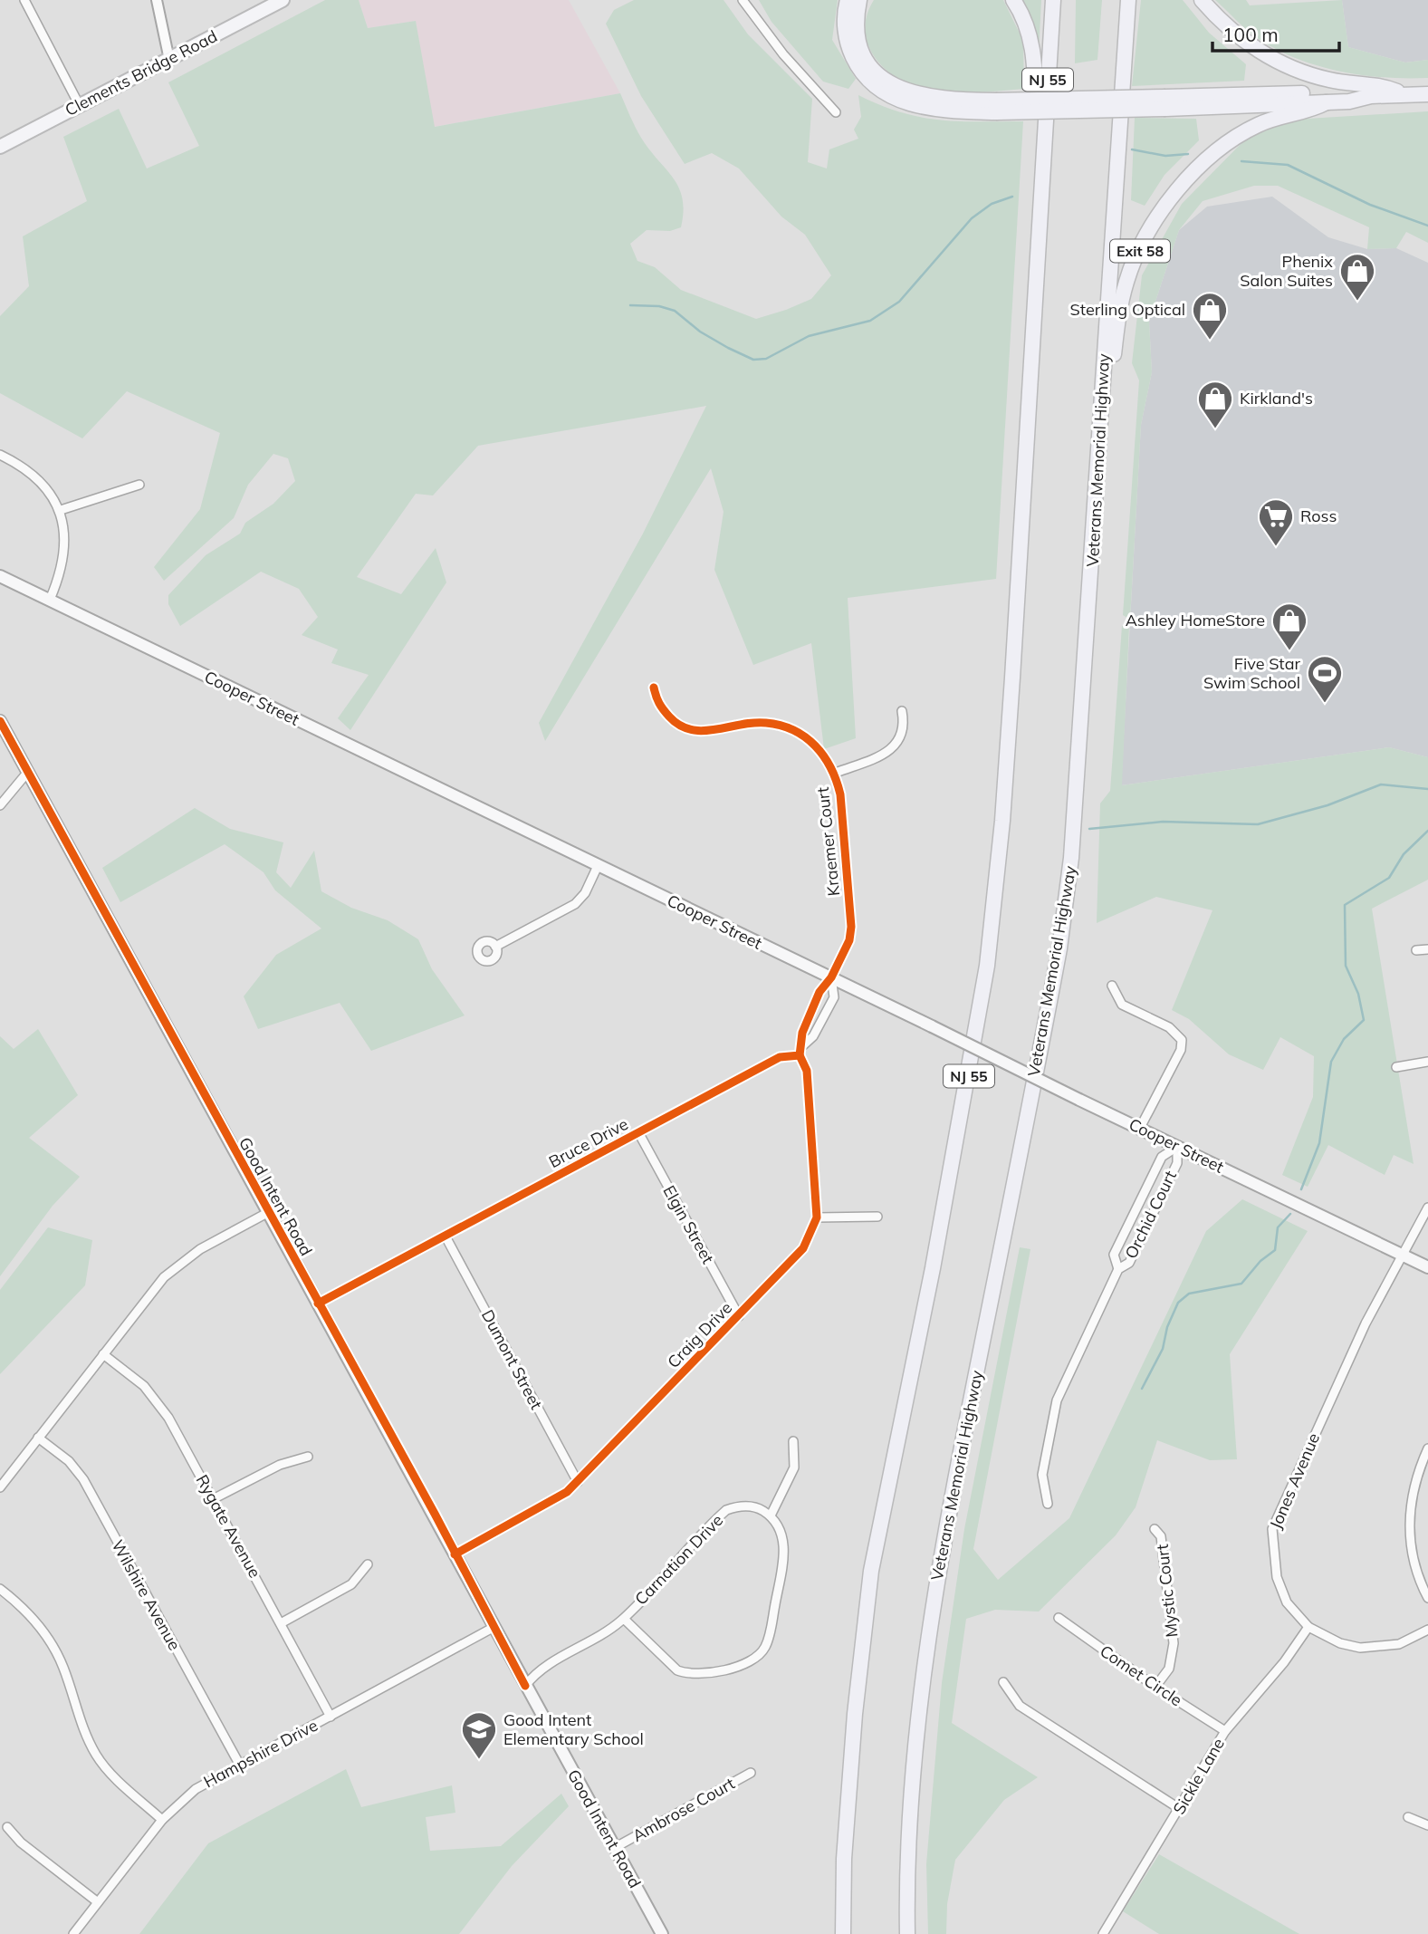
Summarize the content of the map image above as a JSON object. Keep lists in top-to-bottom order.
{
  "streets": {
    "highway": ["NJ 55", "Exit 58", "Veterans Memorial Highway"],
    "main road": ["Clements Bridge Road", "Cooper Street", "Good Intent Road"],
    "street": [
      "Kraemer Court",
      "Bruce Drive",
      "Orchid Court",
      "Elgin Street",
      "Craig Drive",
      "Dumont Street",
      "Jones Avenue",
      "Rygate Avenue",
      "Carnation Drive",
      "Mystic Court",
      "Wilshire Avenue",
      "Comet Circle",
      "Hampshire Drive",
      "Sickle Lane",
      "Ambrose Court"
    ]
  },
  "crossings": [
    ["Exit 58", "Veterans Memorial Highway"],
    ["Cooper Street", "Kraemer Court"],
    ["Cooper Street", "Orchid Court"],
    ["Cooper Street", "Jones Avenue"],
    ["Bruce Drive", "Good Intent Road"],
    ["Bruce Drive", "Elgin Street"],
    ["Bruce Drive", "Craig Drive"],
    ["Bruce Drive", "Dumont Street"],
    ["Good Intent Road", "Craig Drive"],
    ["Good Intent Road", "Carnation Drive"],
    ["Good Intent Road", "Hampshire Drive"],
    ["Good Intent Road", "Ambrose Court"],
    ["Elgin Street", "Craig Drive"],
    ["Craig Drive", "Dumont Street"],
    ["Jones Avenue", "Sickle Lane"],
    ["Rygate Avenue", "Hampshire Drive"],
    ["Mystic Court", "Comet Circle"],
    ["Wilshire Avenue", "Hampshire Drive"],
    ["Comet Circle", "Sickle Lane"]
  ],
  "places": {
    "shop": [
      "Phenix Salon Suites",
      "Sterling Optical",
      "Kirkland's",
      "Ashley HomeStore"
    ],
    "supermarket": ["Ross"],
    "sports": ["Five Star Swim School"],
    "school or university": ["Good Intent Elementary School"]
  },
  "scale_bar": "100 m"
}
